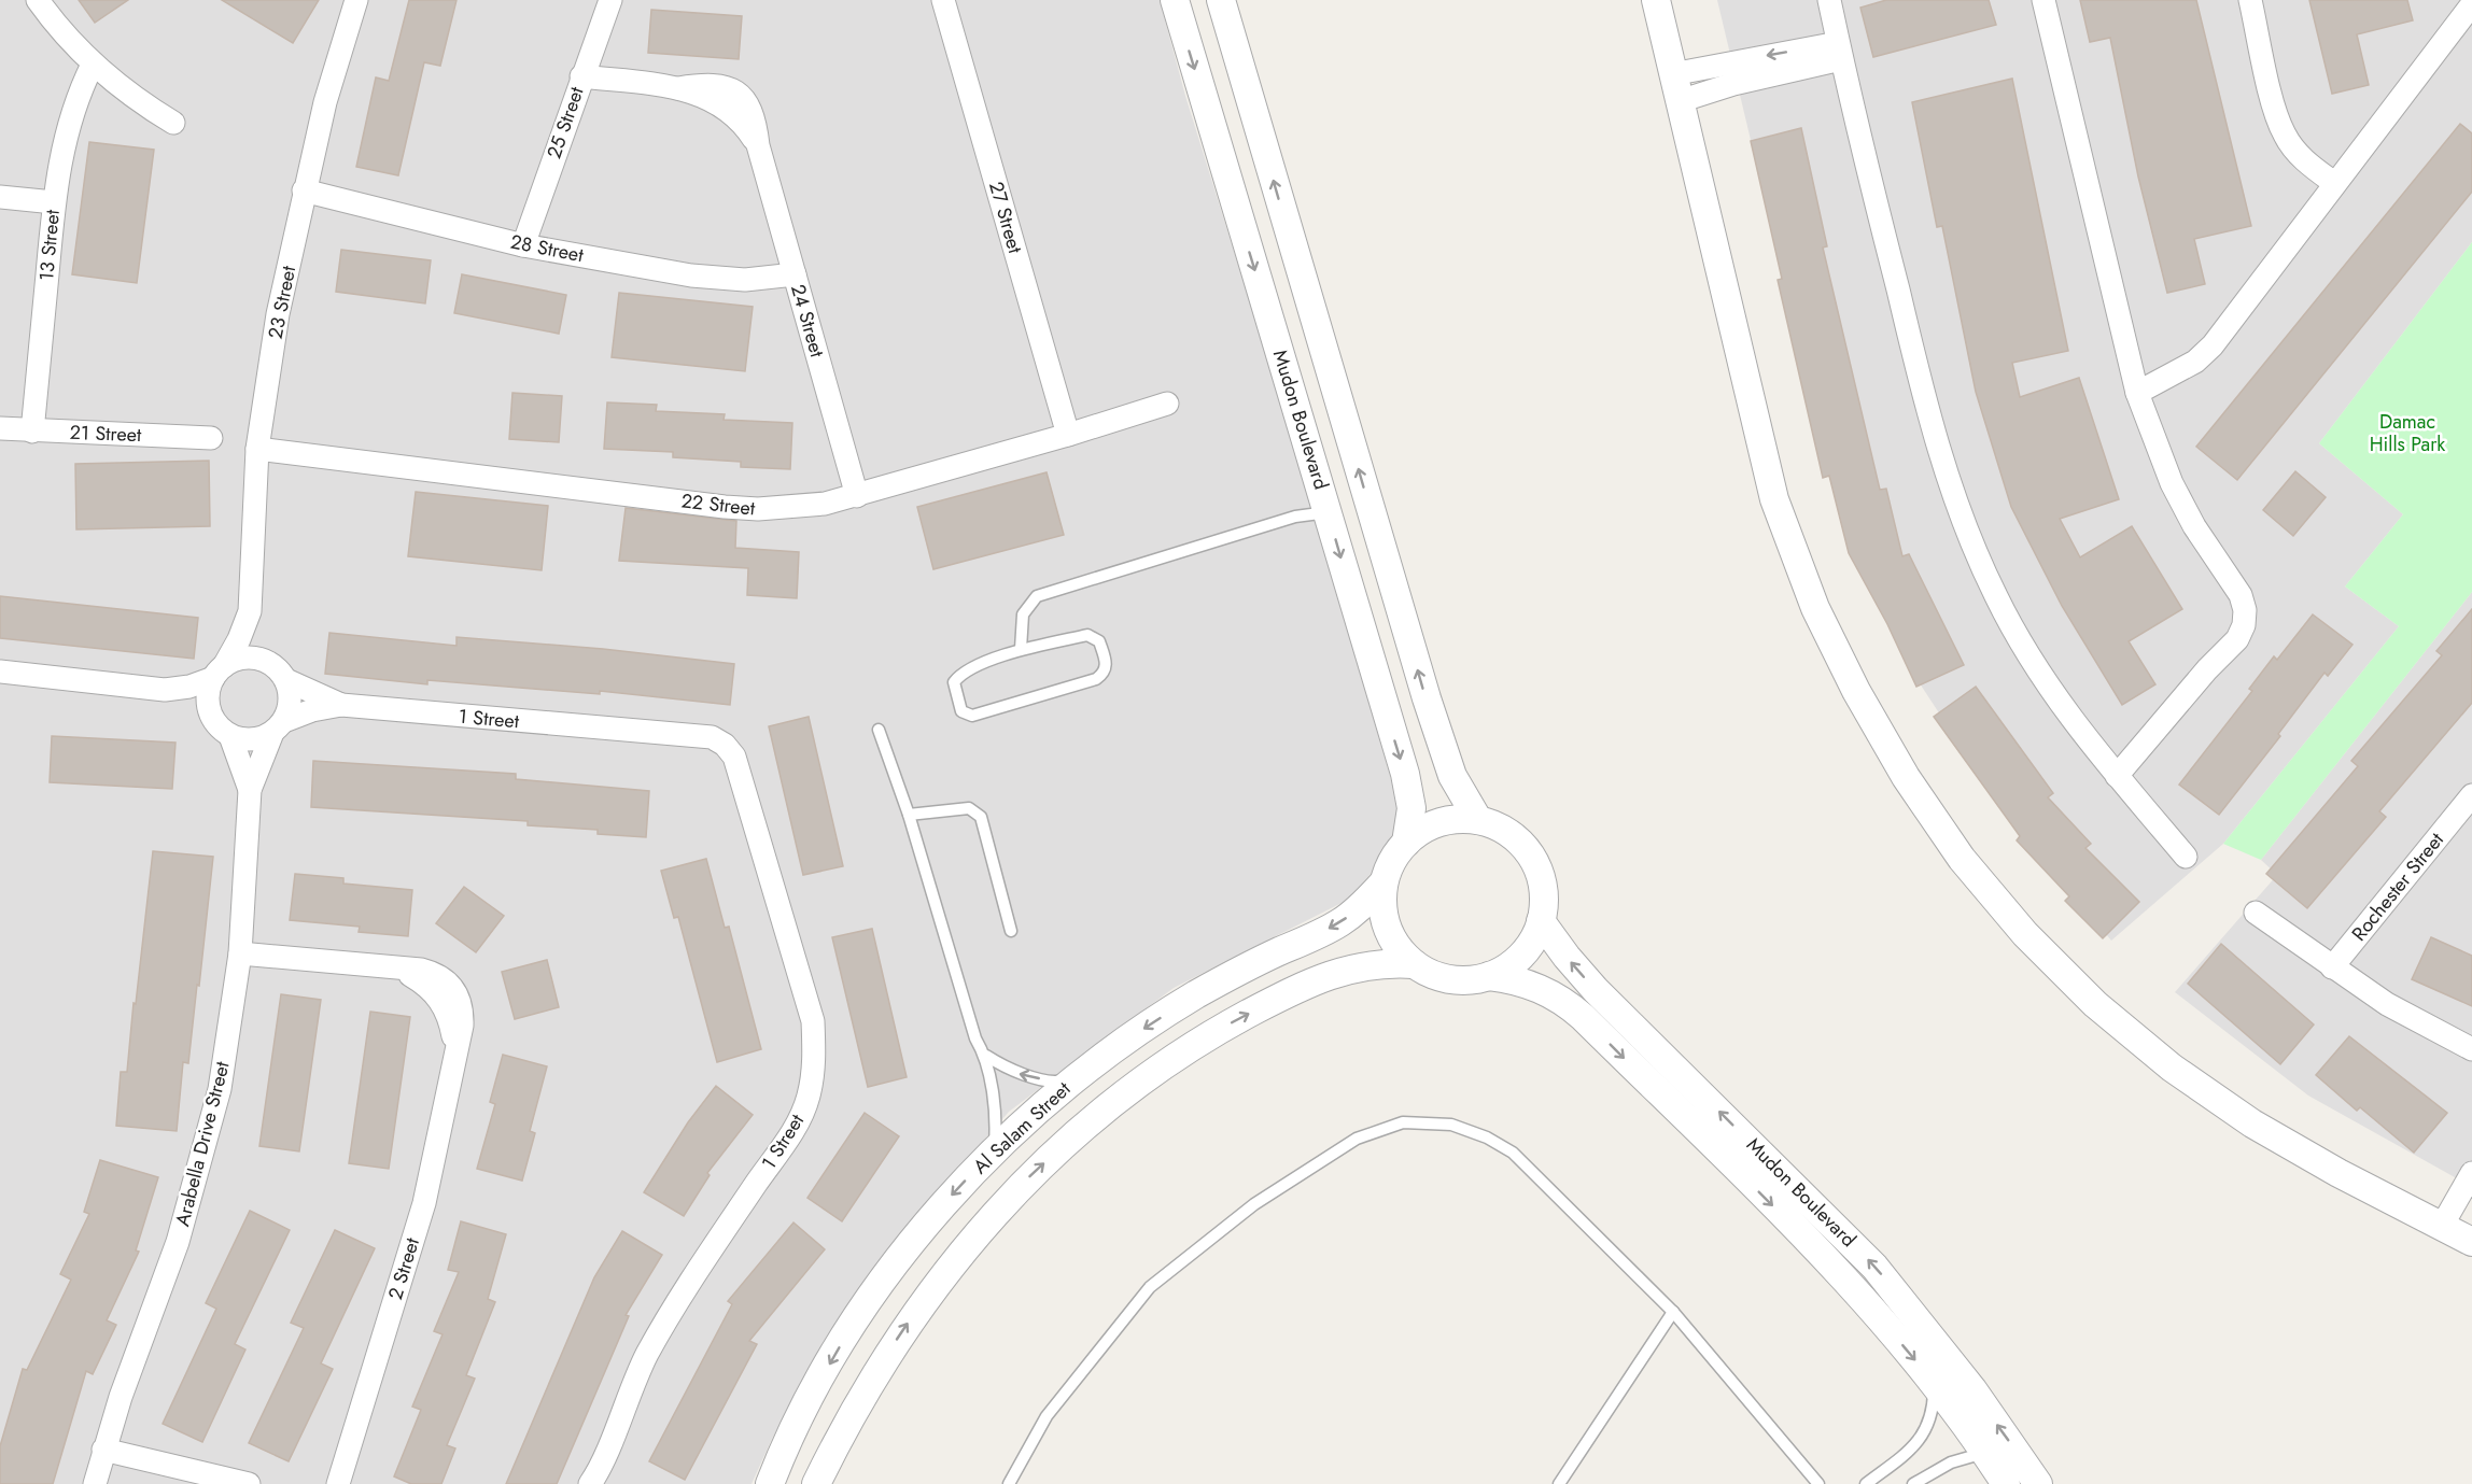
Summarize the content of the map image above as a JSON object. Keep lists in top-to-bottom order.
{
  "streets": {
    "street": [
      "25 Street",
      "27 Street",
      "13 Street",
      "28 Street",
      "23 Street",
      "24 Street",
      "Mudon Boulevard",
      "21 Street",
      "22 Street",
      "1 Street",
      "Rochester Street",
      "Al Salam Street",
      "Arabella Drive Street",
      "2 Street"
    ]
  },
  "crossings": [
    ["25 Street", "28 Street"],
    ["25 Street", "24 Street"],
    ["27 Street", "22 Street"],
    ["13 Street", "21 Street"],
    ["28 Street", "23 Street"],
    ["28 Street", "24 Street"],
    ["23 Street", "22 Street"],
    ["24 Street", "22 Street"],
    ["Mudon Boulevard", "Al Salam Street"],
    ["Arabella Drive Street", "2 Street"]
  ],
  "parks": ["Damac Hills Park"]
}
